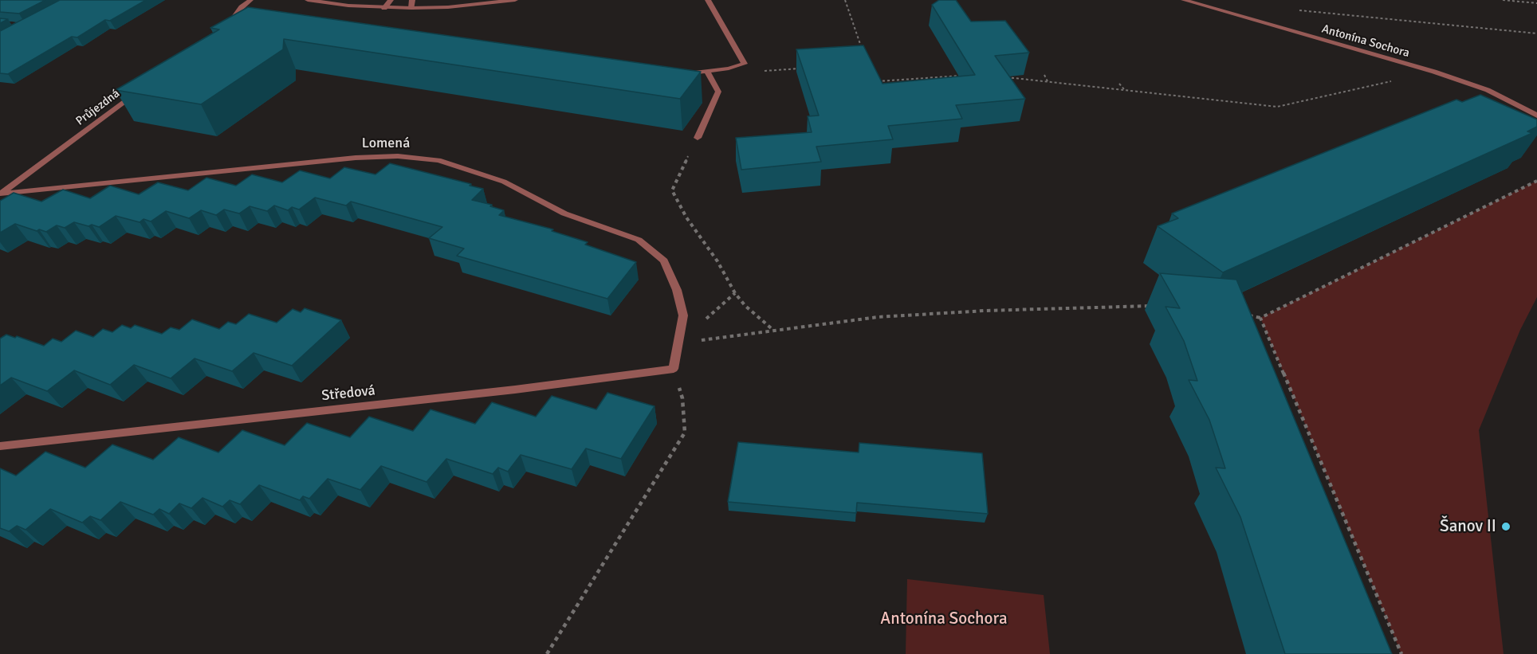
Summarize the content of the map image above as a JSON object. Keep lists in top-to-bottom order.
{
  "streets": {
    "street": [
      "Antonína Sochora",
      "Průjezdná",
      "Lomená",
      "Středová"
    ]
  },
  "crossings": [
    ["Průjezdná", "Lomená"]
  ],
  "parks": ["Antonína Sochora"],
  "places": ["Šanov II"]
}
